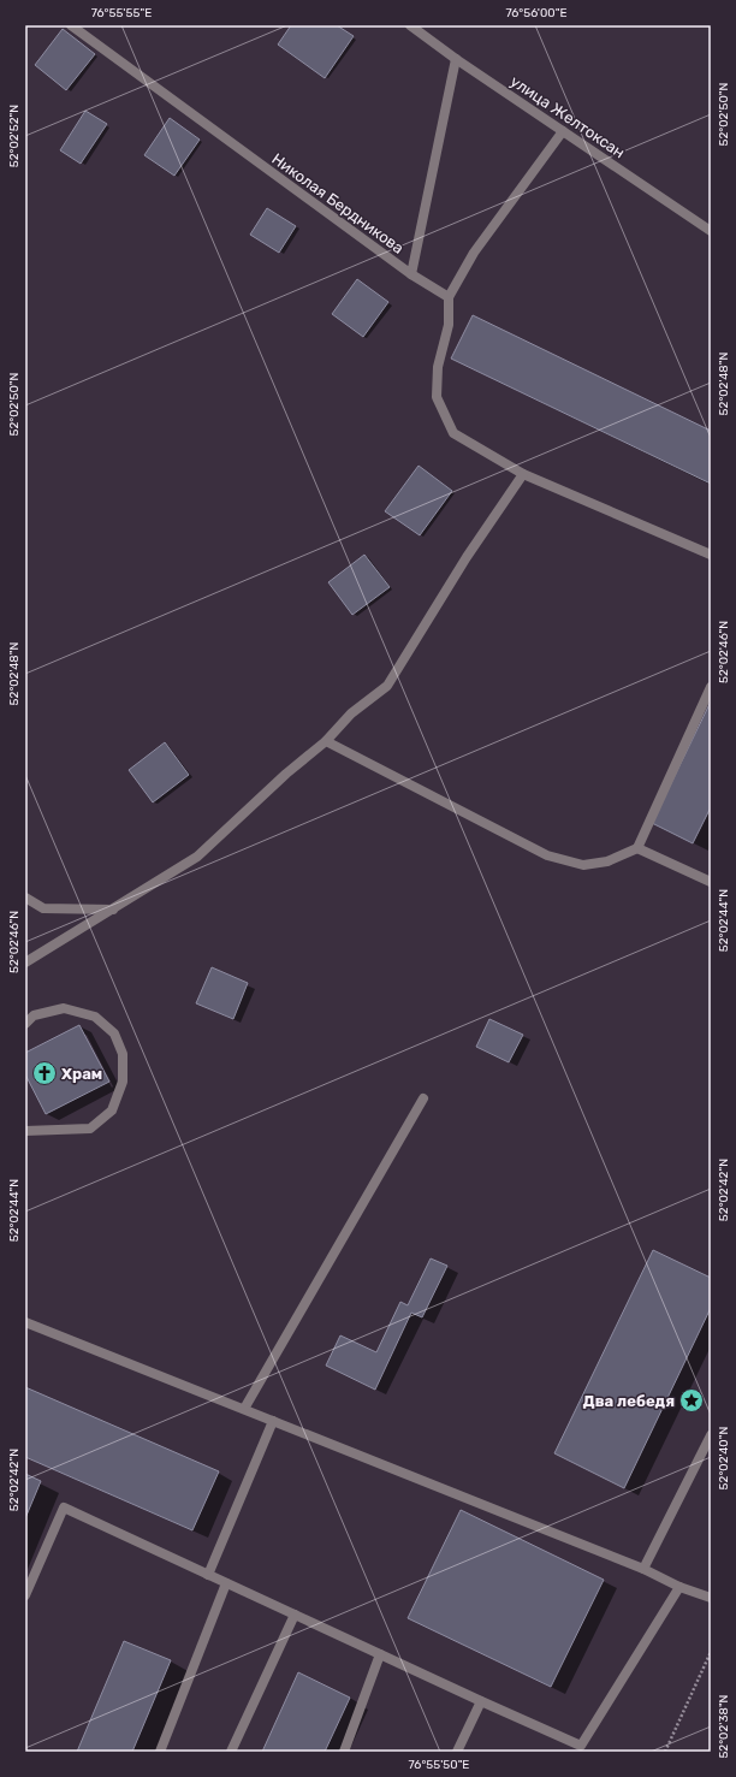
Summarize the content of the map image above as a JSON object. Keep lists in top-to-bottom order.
{
  "streets": {
    "street": ["улица Желтоксан", "Николая Бердникова"]
  },
  "crossings": [
    ["улица Желтоксан", "Николая Бердникова"]
  ],
  "places": {
    "church": ["Храм"],
    "place": ["Два лебедя"]
  },
  "coordinates": [
    "76°55'55\"E",
    "76°56'00\"E",
    "52°02'50\"N",
    "52°02'52\"N",
    "52°02'48\"N",
    "52°02'46\"N",
    "52°02'44\"N",
    "52°02'42\"N",
    "52°02'40\"N",
    "52°02'38\"N",
    "76°55'50\"E"
  ]
}
